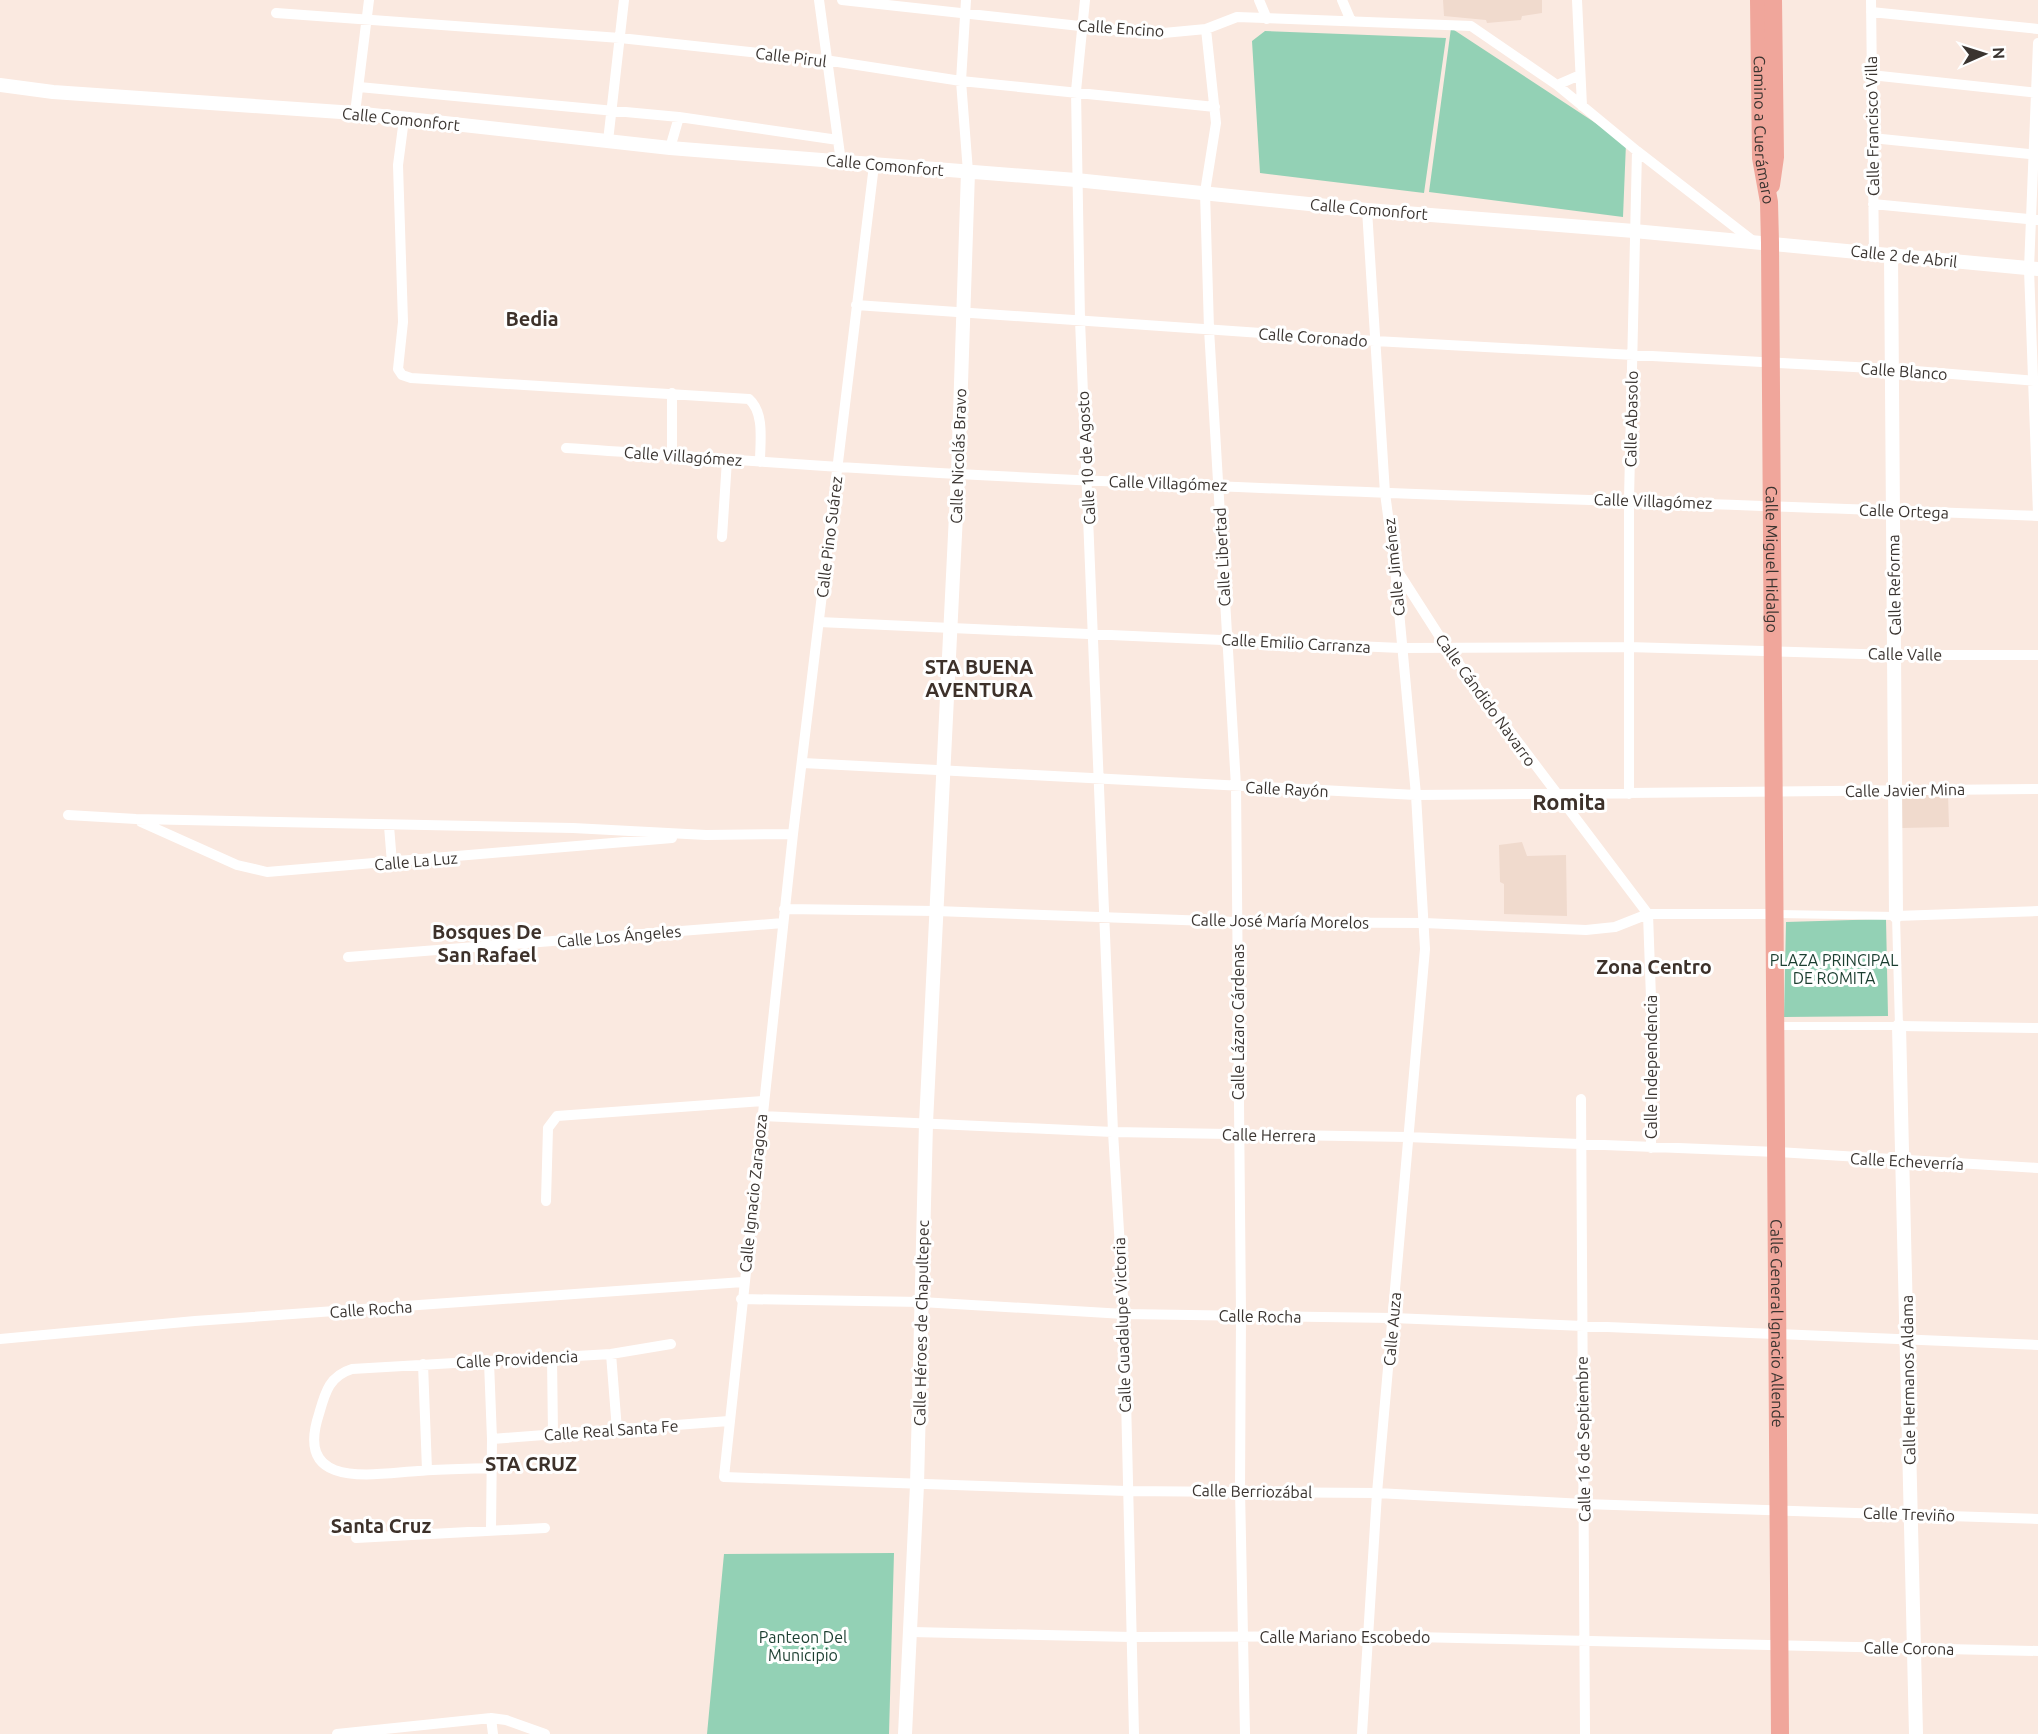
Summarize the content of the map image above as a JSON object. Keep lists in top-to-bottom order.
{
  "streets": {
    "main road": ["Camino a Cuerámaro", "Calle Miguel Hidalgo", "Calle General Ignacio Allende"],
    "street": [
      "Calle Encino",
      "Calle Pirul",
      "Calle Comonfort",
      "Calle Francisco Villa",
      "Calle 2 de Abril",
      "Calle Coronado",
      "Calle Blanco",
      "Calle Abasolo",
      "Calle Villagómez",
      "Calle Nicolás Bravo",
      "Calle 10 de Agosto",
      "Calle Ortega",
      "Calle Pino Suárez",
      "Calle Libertad",
      "Calle Jiménez",
      "Calle Reforma",
      "Calle Emilio Carranza",
      "Calle Valle",
      "Calle Cándido Navarro",
      "Calle Rayón",
      "Calle Javier Mina",
      "Calle La Luz",
      "Calle José María Morelos",
      "Calle Los Ángeles",
      "Calle Lázaro Cárdenas",
      "Calle Independencia",
      "Calle Herrera",
      "Calle Echeverría",
      "Calle Ignacio Zaragoza",
      "Calle Rocha",
      "Calle Héroes de Chapultepec",
      "Calle Guadalupe Victoria",
      "Calle Auza",
      "Calle Providencia",
      "Calle Hermanos Aldama",
      "Calle Real Santa Fe",
      "Calle 16 de Septiembre",
      "Calle Berriozábal",
      "Calle Treviño",
      "Calle Mariano Escobedo",
      "Calle Corona"
    ]
  },
  "crossings": [
    ["Calle Encino", "Calle Nicolás Bravo"],
    ["Calle Encino", "Calle 10 de Agosto"],
    ["Calle Encino", "Calle Libertad"],
    ["Calle Pirul", "Calle Nicolás Bravo"],
    ["Calle Pirul", "Calle 10 de Agosto"],
    ["Calle Pirul", "Calle Libertad"],
    ["Calle Comonfort", "Calle 2 de Abril"],
    ["Calle Comonfort", "Calle Abasolo"],
    ["Calle Comonfort", "Calle Nicolás Bravo"],
    ["Calle Comonfort", "Calle 10 de Agosto"],
    ["Calle Comonfort", "Calle Pino Suárez"],
    ["Calle Comonfort", "Calle Libertad"],
    ["Calle Comonfort", "Calle Miguel Hidalgo"],
    ["Calle Comonfort", "Calle Jiménez"],
    ["Camino a Cuerámaro", "Calle Miguel Hidalgo"],
    ["Calle Francisco Villa", "Calle 2 de Abril"],
    ["Calle 2 de Abril", "Calle Miguel Hidalgo"],
    ["Calle 2 de Abril", "Calle Reforma"],
    ["Calle Coronado", "Calle Blanco"],
    ["Calle Coronado", "Calle Abasolo"],
    ["Calle Coronado", "Calle Nicolás Bravo"],
    ["Calle Coronado", "Calle 10 de Agosto"],
    ["Calle Coronado", "Calle Pino Suárez"],
    ["Calle Coronado", "Calle Libertad"],
    ["Calle Coronado", "Calle Miguel Hidalgo"],
    ["Calle Coronado", "Calle Jiménez"],
    ["Calle Blanco", "Calle Miguel Hidalgo"],
    ["Calle Blanco", "Calle Reforma"],
    ["Calle Abasolo", "Calle Villagómez"],
    ["Calle Abasolo", "Calle Emilio Carranza"],
    ["Calle Abasolo", "Calle Rayón"],
    ["Calle Villagómez", "Calle Nicolás Bravo"],
    ["Calle Villagómez", "Calle 10 de Agosto"],
    ["Calle Villagómez", "Calle Ortega"],
    ["Calle Villagómez", "Calle Pino Suárez"],
    ["Calle Villagómez", "Calle Libertad"],
    ["Calle Villagómez", "Calle Miguel Hidalgo"],
    ["Calle Villagómez", "Calle Jiménez"],
    ["Calle Nicolás Bravo", "Calle Emilio Carranza"],
    ["Calle Nicolás Bravo", "Calle Rayón"],
    ["Calle Nicolás Bravo", "Calle José María Morelos"],
    ["Calle Nicolás Bravo", "Calle Héroes de Chapultepec"],
    ["Calle 10 de Agosto", "Calle Emilio Carranza"],
    ["Calle 10 de Agosto", "Calle Rayón"],
    ["Calle 10 de Agosto", "Calle José María Morelos"],
    ["Calle 10 de Agosto", "Calle Guadalupe Victoria"],
    ["Calle Ortega", "Calle Miguel Hidalgo"],
    ["Calle Ortega", "Calle Reforma"],
    ["Calle Pino Suárez", "Calle Emilio Carranza"],
    ["Calle Pino Suárez", "Calle Rayón"],
    ["Calle Pino Suárez", "Calle La Luz"],
    ["Calle Pino Suárez", "Calle José María Morelos"],
    ["Calle Pino Suárez", "Calle Ignacio Zaragoza"],
    ["Calle Libertad", "Calle Emilio Carranza"],
    ["Calle Libertad", "Calle Rayón"],
    ["Calle Libertad", "Calle José María Morelos"],
    ["Calle Libertad", "Calle Lázaro Cárdenas"],
    ["Calle Miguel Hidalgo", "Calle Emilio Carranza"],
    ["Calle Miguel Hidalgo", "Calle Valle"],
    ["Calle Miguel Hidalgo", "Calle Rayón"],
    ["Calle Miguel Hidalgo", "Calle Javier Mina"],
    ["Calle Miguel Hidalgo", "Calle José María Morelos"],
    ["Calle Miguel Hidalgo", "Calle General Ignacio Allende"],
    ["Calle Jiménez", "Calle Emilio Carranza"],
    ["Calle Jiménez", "Calle Cándido Navarro"],
    ["Calle Jiménez", "Calle Rayón"],
    ["Calle Jiménez", "Calle José María Morelos"],
    ["Calle Jiménez", "Calle Auza"],
    ["Calle Reforma", "Calle Valle"],
    ["Calle Reforma", "Calle Javier Mina"],
    ["Calle Emilio Carranza", "Calle Valle"],
    ["Calle Emilio Carranza", "Calle Cándido Navarro"],
    ["Calle Cándido Navarro", "Calle Rayón"],
    ["Calle Cándido Navarro", "Calle José María Morelos"],
    ["Calle Cándido Navarro", "Calle Independencia"],
    ["Calle Rayón", "Calle Javier Mina"],
    ["Calle José María Morelos", "Calle Lázaro Cárdenas"],
    ["Calle José María Morelos", "Calle Independencia"],
    ["Calle José María Morelos", "Calle Ignacio Zaragoza"],
    ["Calle José María Morelos", "Calle Héroes de Chapultepec"],
    ["Calle José María Morelos", "Calle General Ignacio Allende"],
    ["Calle José María Morelos", "Calle Guadalupe Victoria"],
    ["Calle José María Morelos", "Calle Auza"],
    ["Calle Los Ángeles", "Calle Ignacio Zaragoza"],
    ["Calle Lázaro Cárdenas", "Calle Herrera"],
    ["Calle Lázaro Cárdenas", "Calle Rocha"],
    ["Calle Lázaro Cárdenas", "Calle Berriozábal"],
    ["Calle Lázaro Cárdenas", "Calle Mariano Escobedo"],
    ["Calle Independencia", "Calle Herrera"],
    ["Calle Herrera", "Calle Echeverría"],
    ["Calle Herrera", "Calle Ignacio Zaragoza"],
    ["Calle Herrera", "Calle Héroes de Chapultepec"],
    ["Calle Herrera", "Calle General Ignacio Allende"],
    ["Calle Herrera", "Calle Guadalupe Victoria"],
    ["Calle Herrera", "Calle Auza"],
    ["Calle Herrera", "Calle 16 de Septiembre"],
    ["Calle Echeverría", "Calle General Ignacio Allende"],
    ["Calle Echeverría", "Calle Hermanos Aldama"],
    ["Calle Ignacio Zaragoza", "Calle Rocha"],
    ["Calle Ignacio Zaragoza", "Calle Real Santa Fe"],
    ["Calle Ignacio Zaragoza", "Calle Berriozábal"],
    ["Calle Rocha", "Calle Héroes de Chapultepec"],
    ["Calle Rocha", "Calle General Ignacio Allende"],
    ["Calle Rocha", "Calle Guadalupe Victoria"],
    ["Calle Rocha", "Calle Auza"],
    ["Calle Rocha", "Calle Hermanos Aldama"],
    ["Calle Rocha", "Calle 16 de Septiembre"],
    ["Calle Héroes de Chapultepec", "Calle Berriozábal"],
    ["Calle Héroes de Chapultepec", "Calle Mariano Escobedo"],
    ["Calle General Ignacio Allende", "Calle Berriozábal"],
    ["Calle General Ignacio Allende", "Calle Treviño"],
    ["Calle General Ignacio Allende", "Calle Mariano Escobedo"],
    ["Calle General Ignacio Allende", "Calle Corona"],
    ["Calle Guadalupe Victoria", "Calle Berriozábal"],
    ["Calle Guadalupe Victoria", "Calle Mariano Escobedo"],
    ["Calle Auza", "Calle Berriozábal"],
    ["Calle Auza", "Calle Mariano Escobedo"],
    ["Calle Hermanos Aldama", "Calle Treviño"],
    ["Calle Hermanos Aldama", "Calle Corona"],
    ["Calle 16 de Septiembre", "Calle Berriozábal"],
    ["Calle 16 de Septiembre", "Calle Mariano Escobedo"],
    ["Calle Berriozábal", "Calle Treviño"],
    ["Calle Mariano Escobedo", "Calle Corona"]
  ],
  "districts": [
    "Bedia",
    "STA BUENA AVENTURA",
    "Romita",
    "Bosques De San Rafael",
    "Zona Centro",
    "STA CRUZ",
    "Santa Cruz"
  ],
  "parks": ["PLAZA PRINCIPAL DE ROMITA", "Panteon Del Municipio"],
  "north": "right"
}
